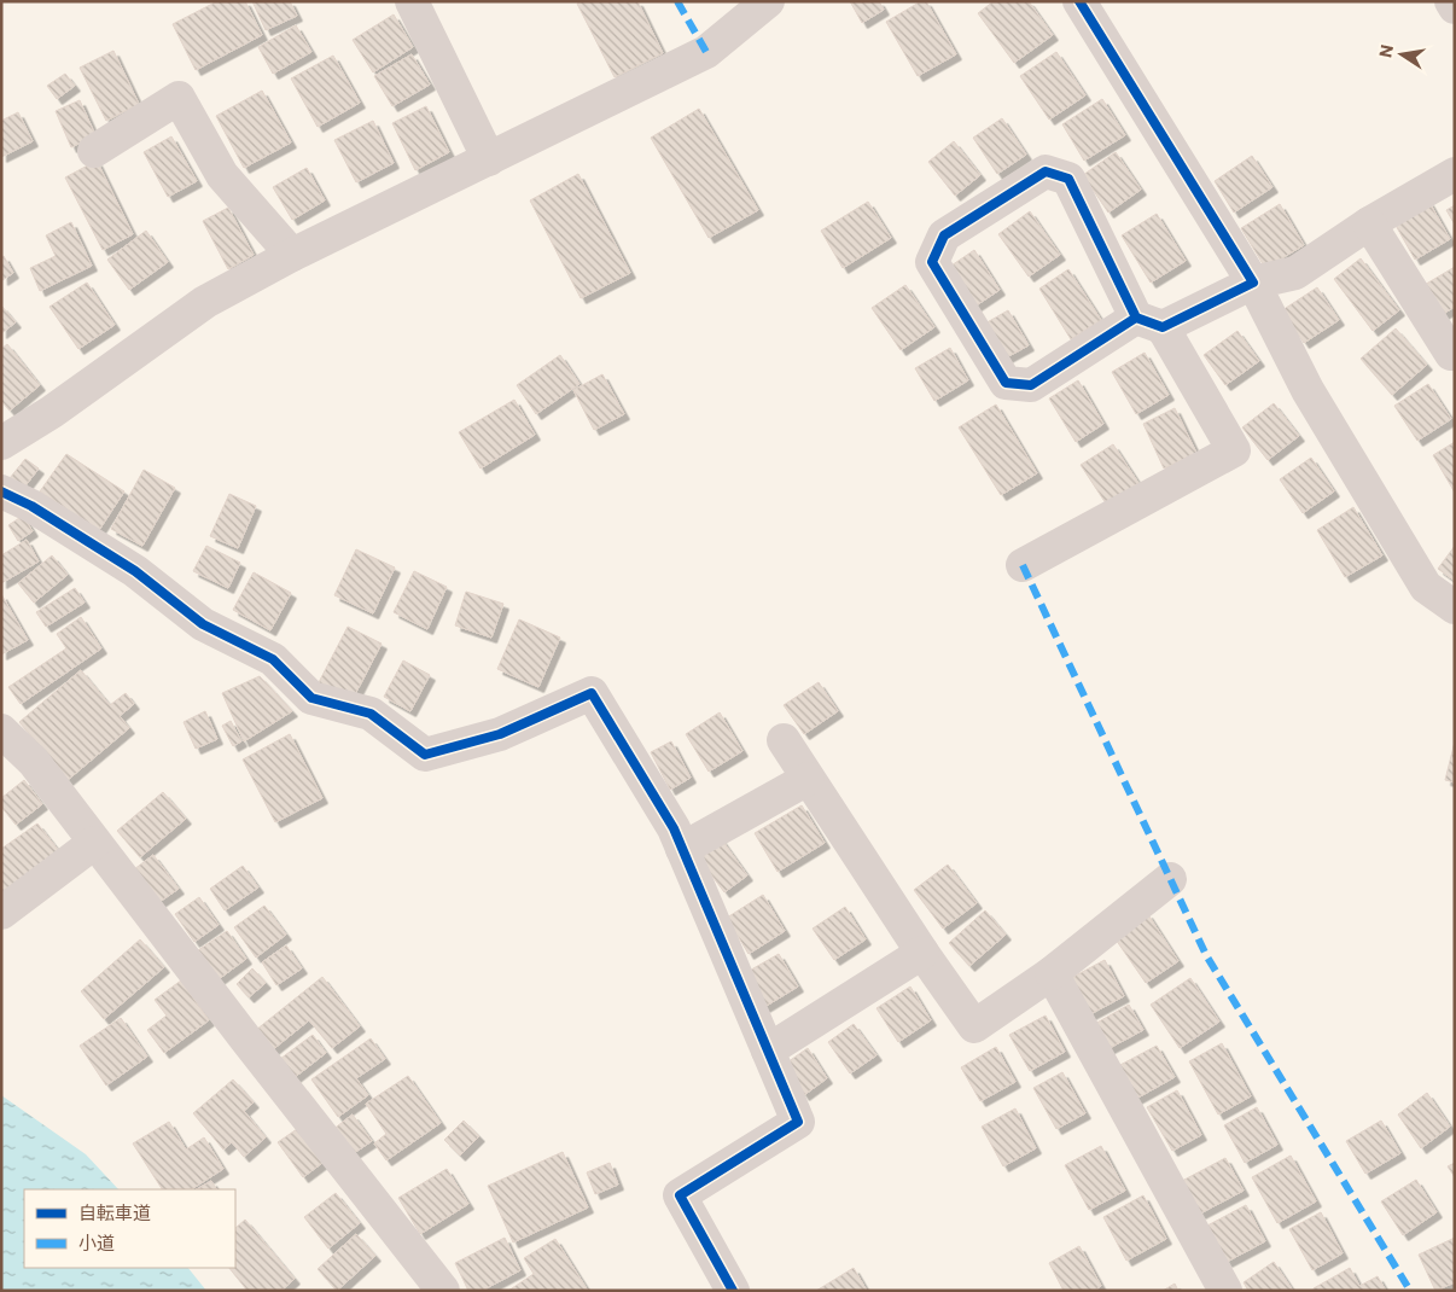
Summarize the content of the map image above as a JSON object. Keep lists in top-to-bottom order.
{
  "legend": ["自転車道", "小道"],
  "north": "left"
}
